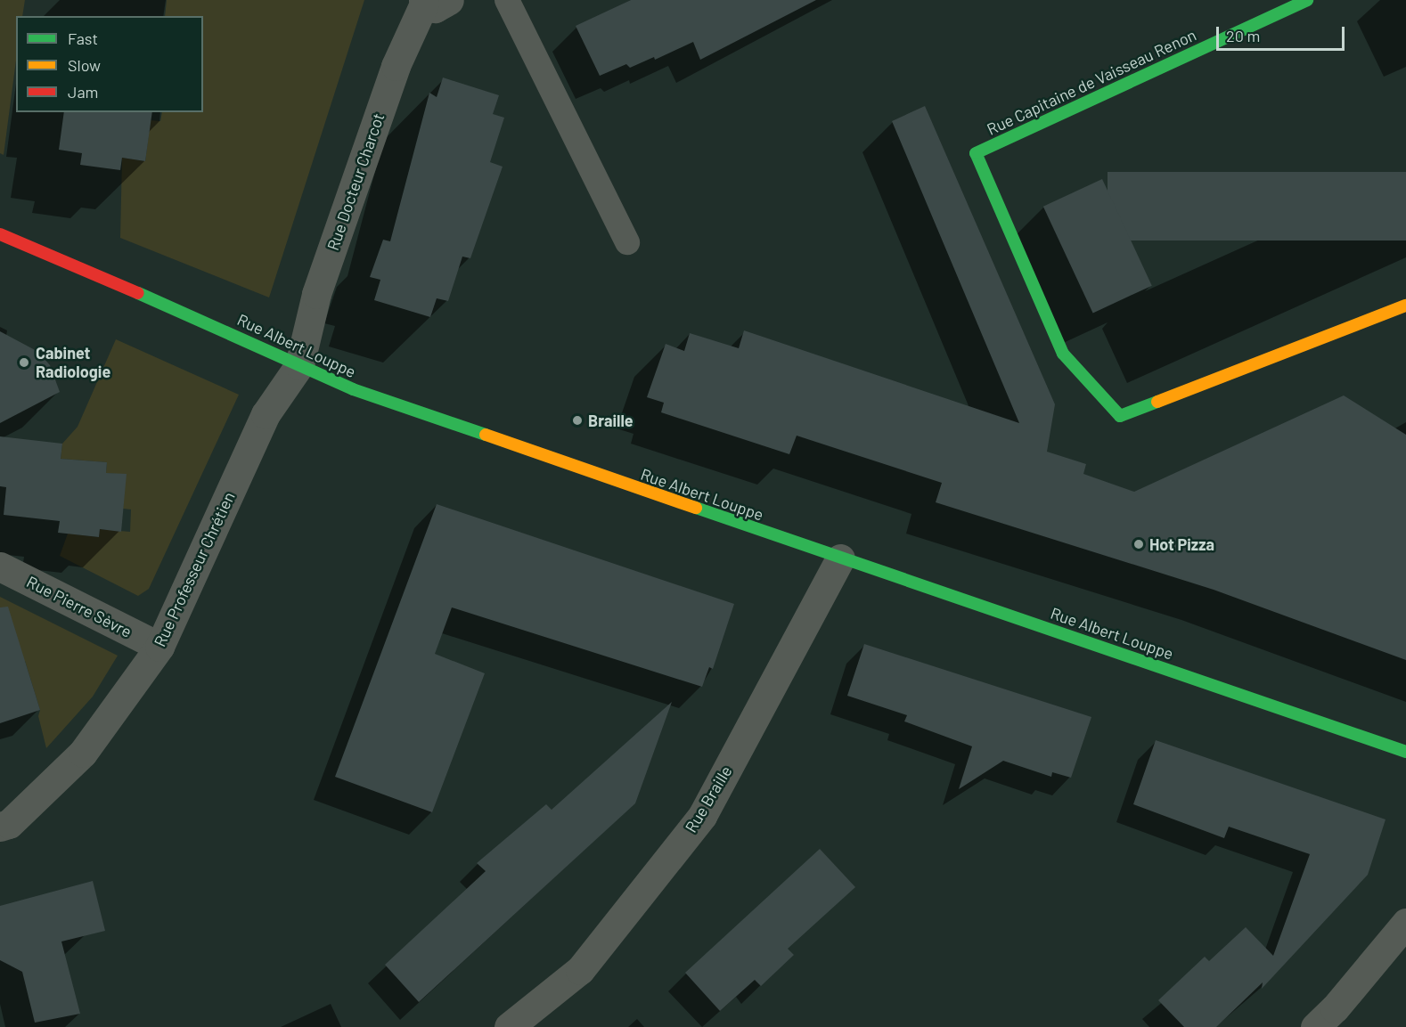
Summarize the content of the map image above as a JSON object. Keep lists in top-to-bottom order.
{
  "streets": {
    "main road": ["Rue Capitaine de Vaisseau Renon", "Rue Albert Louppe"],
    "street": [
      "Rue Docteur Charcot",
      "Rue Professeur Chrétien",
      "Rue Pierre Sèvre",
      "Rue Braille"
    ]
  },
  "crossings": [
    ["Rue Docteur Charcot", "Rue Albert Louppe"],
    ["Rue Docteur Charcot", "Rue Professeur Chrétien"],
    ["Rue Albert Louppe", "Rue Professeur Chrétien"],
    ["Rue Albert Louppe", "Rue Braille"],
    ["Rue Professeur Chrétien", "Rue Pierre Sèvre"]
  ],
  "places": ["Cabinet Radiologie", "Braille", "Hot Pizza"],
  "legend": ["Fast", "Slow", "Jam"],
  "scale_bar": "20 m"
}
